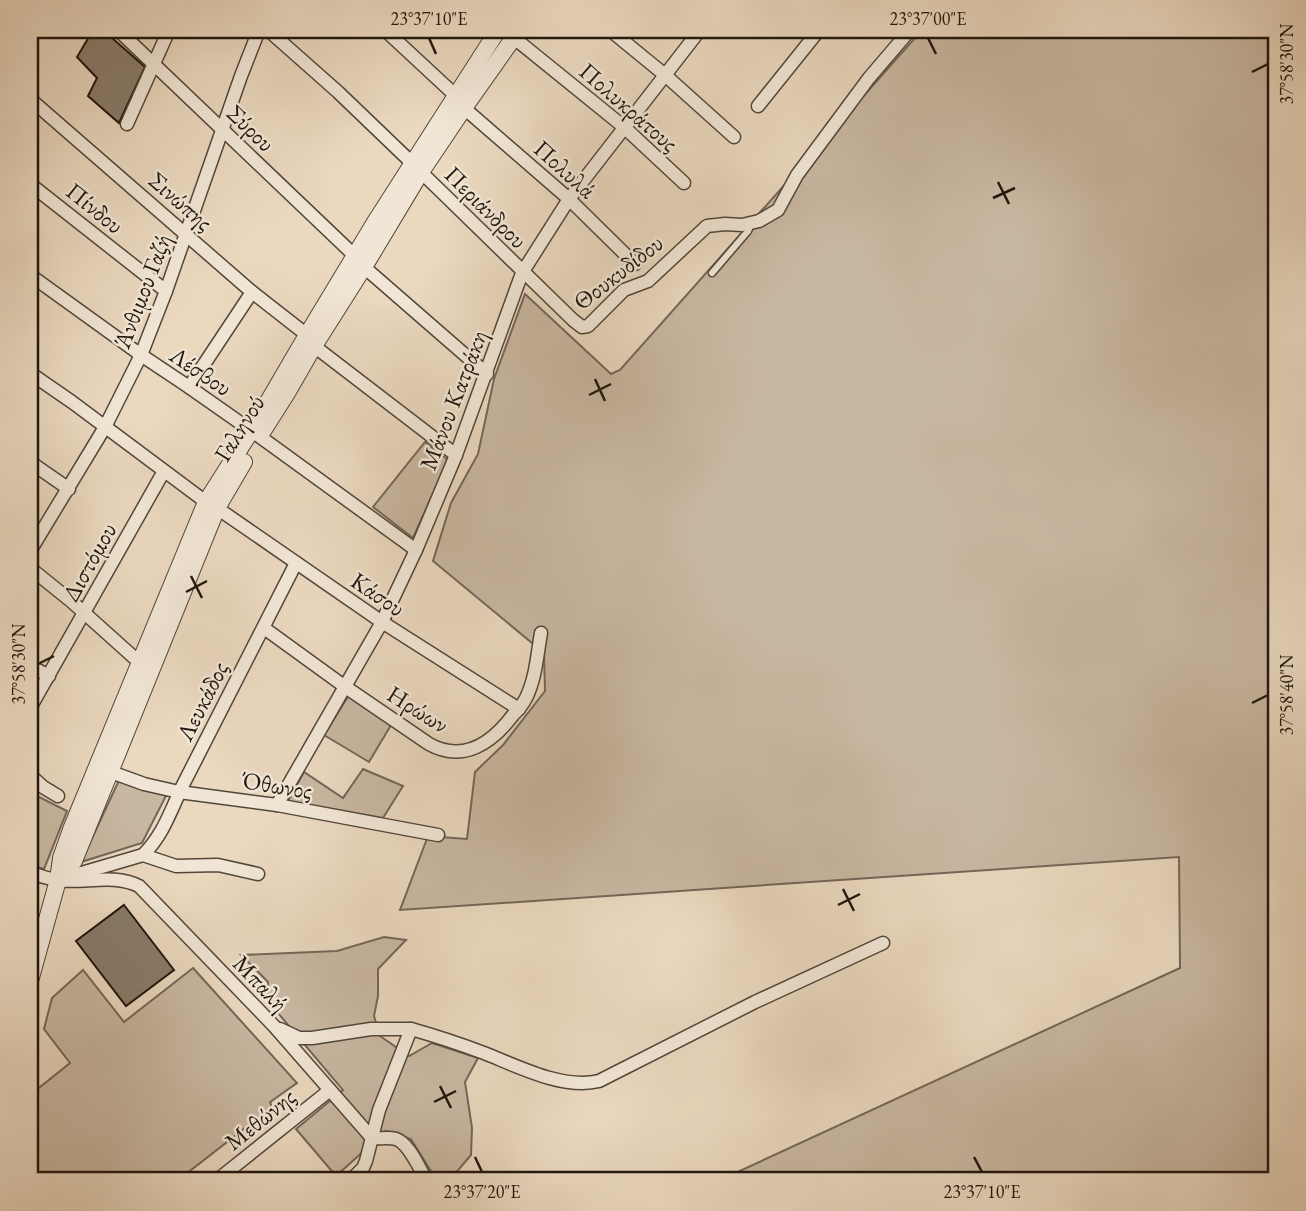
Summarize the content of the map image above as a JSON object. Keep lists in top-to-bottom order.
{
  "streets": {
    "street": [
      "Πολυκράτους",
      "Σύρου",
      "Πολυλά",
      "Σινώπης",
      "Περιάνδρου",
      "Πίνδου",
      "Θουκυδίδου",
      "Άνθιμου Γαζή",
      "Λέσβου",
      "Μάνου Κατράκη",
      "Γαληνού",
      "Διστόμου",
      "Κάσου",
      "Λευκάδος",
      "Ηρώων",
      "Όθωνος",
      "Μπαλή",
      "Μεθώνης"
    ]
  },
  "crossings": [
    ["Πολυκράτους", "Μάνου Κατράκη"],
    ["Πολυκράτους", "Γαληνού"],
    ["Σύρου", "Άνθιμου Γαζή"],
    ["Σύρου", "Μάνου Κατράκη"],
    ["Σύρου", "Γαληνού"],
    ["Πολυλά", "Μάνου Κατράκη"],
    ["Πολυλά", "Γαληνού"],
    ["Σινώπης", "Άνθιμου Γαζή"],
    ["Σινώπης", "Μάνου Κατράκη"],
    ["Σινώπης", "Γαληνού"],
    ["Περιάνδρου", "Θουκυδίδου"],
    ["Περιάνδρου", "Μάνου Κατράκη"],
    ["Περιάνδρου", "Γαληνού"],
    ["Πίνδου", "Άνθιμου Γαζή"],
    ["Θουκυδίδου", "Μάνου Κατράκη"],
    ["Άνθιμου Γαζή", "Λέσβου"],
    ["Άνθιμου Γαζή", "Κάσου"],
    ["Λέσβου", "Μάνου Κατράκη"],
    ["Λέσβου", "Γαληνού"],
    ["Μάνου Κατράκη", "Κάσου"],
    ["Μάνου Κατράκη", "Ηρώων"],
    ["Μάνου Κατράκη", "Όθωνος"],
    ["Γαληνού", "Κάσου"],
    ["Γαληνού", "Όθωνος"],
    ["Γαληνού", "Μπαλή"],
    ["Διστόμου", "Κάσου"],
    ["Κάσου", "Λευκάδος"],
    ["Κάσου", "Ηρώων"],
    ["Λευκάδος", "Ηρώων"],
    ["Λευκάδος", "Όθωνος"],
    ["Μπαλή", "Μεθώνης"]
  ],
  "coordinates": [
    "23°37'10\"E",
    "23°37'00\"E",
    "37°58'30\"N",
    "37°58'40\"N",
    "23°37'20\"E"
  ]
}
